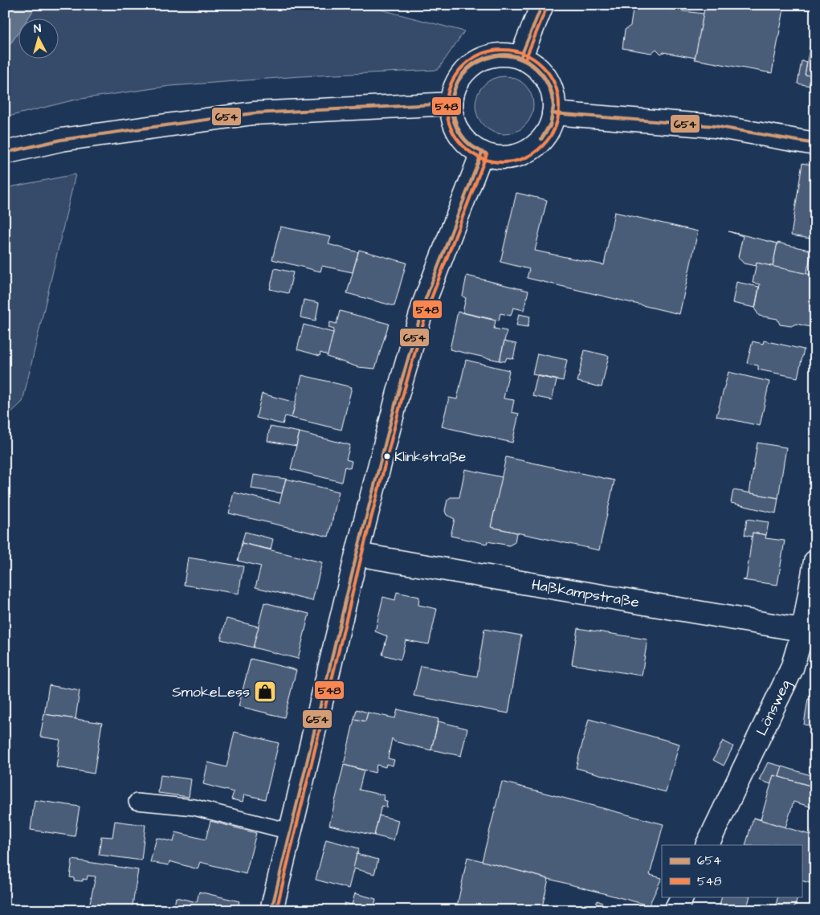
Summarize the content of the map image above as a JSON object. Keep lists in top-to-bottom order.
{
  "streets": {
    "main road": ["Haßkampstraße", "Lönsweg"]
  },
  "crossings": [
    ["Haßkampstraße", "Lönsweg"]
  ],
  "places": {
    "other": ["Klinkstraße"],
    "shop": ["SmokeLess"]
  },
  "lines": ["transit line 654", "transit line 548"],
  "legend": ["654", "548"],
  "north": "top"
}
